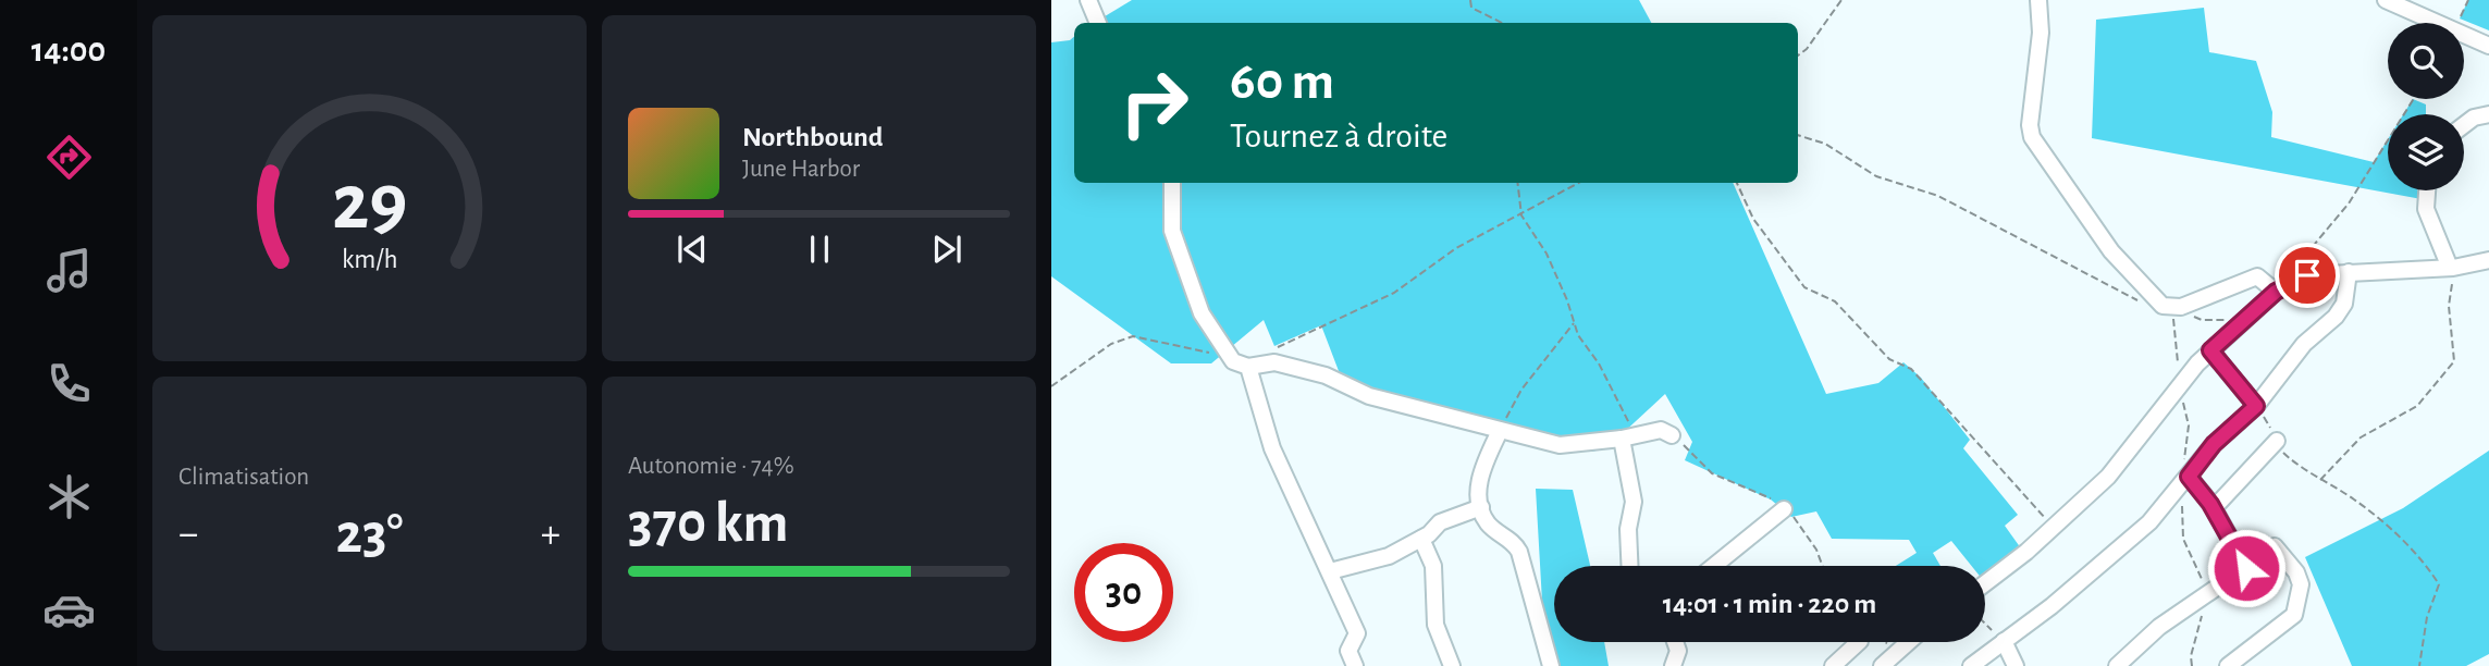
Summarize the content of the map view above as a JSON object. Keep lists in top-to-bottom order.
{
  "page": {
    "tabs": "14:00",
    "turn": ["60 m", "Tournez à droite"],
    "song": ["Northbound", "June Harbor"],
    "tile": [
      "Climatisation",
      ["Autonomie · 74%", "370 km"]
    ],
    "heat": ["−", "23°", "+"],
    "limit": "30",
    "trip": "14:01 · 1 min · 220 m",
    "gauge": ["29", "km/h"]
  }
}
